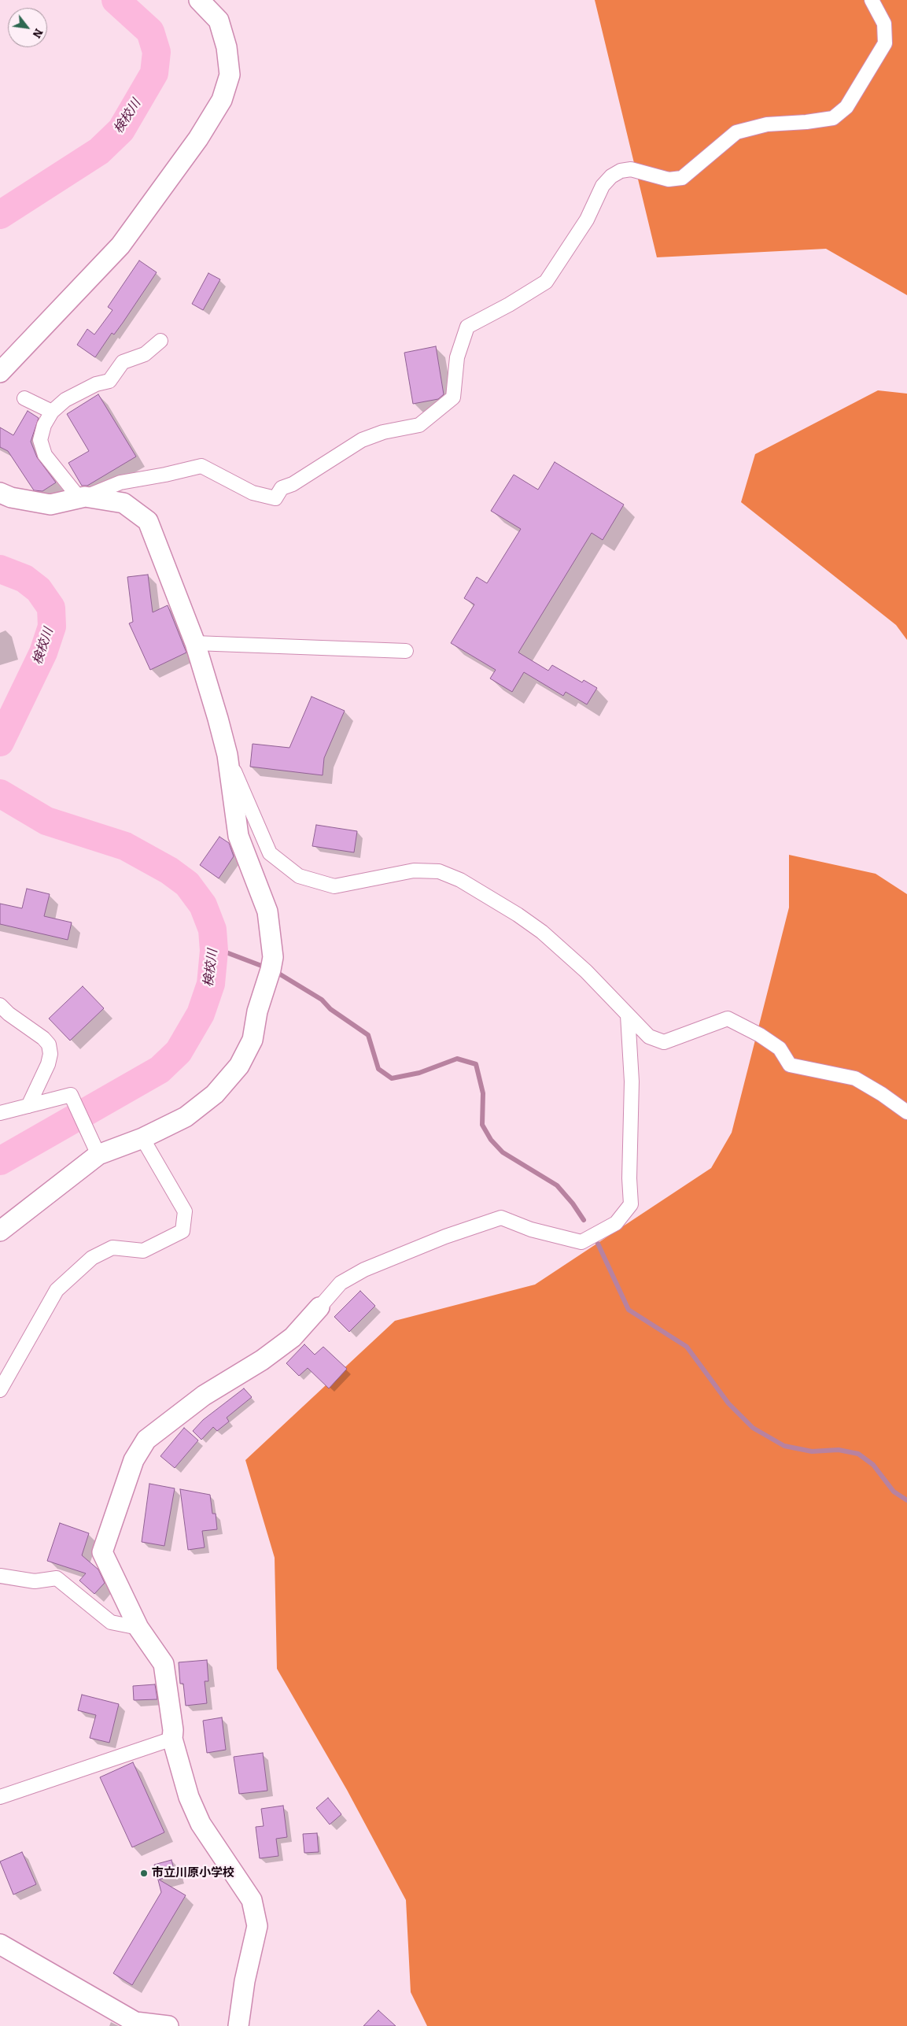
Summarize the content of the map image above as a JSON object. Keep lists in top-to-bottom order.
{
  "water": ["検校川"],
  "places": ["市立川原小学校"],
  "north": "bottom right"
}
